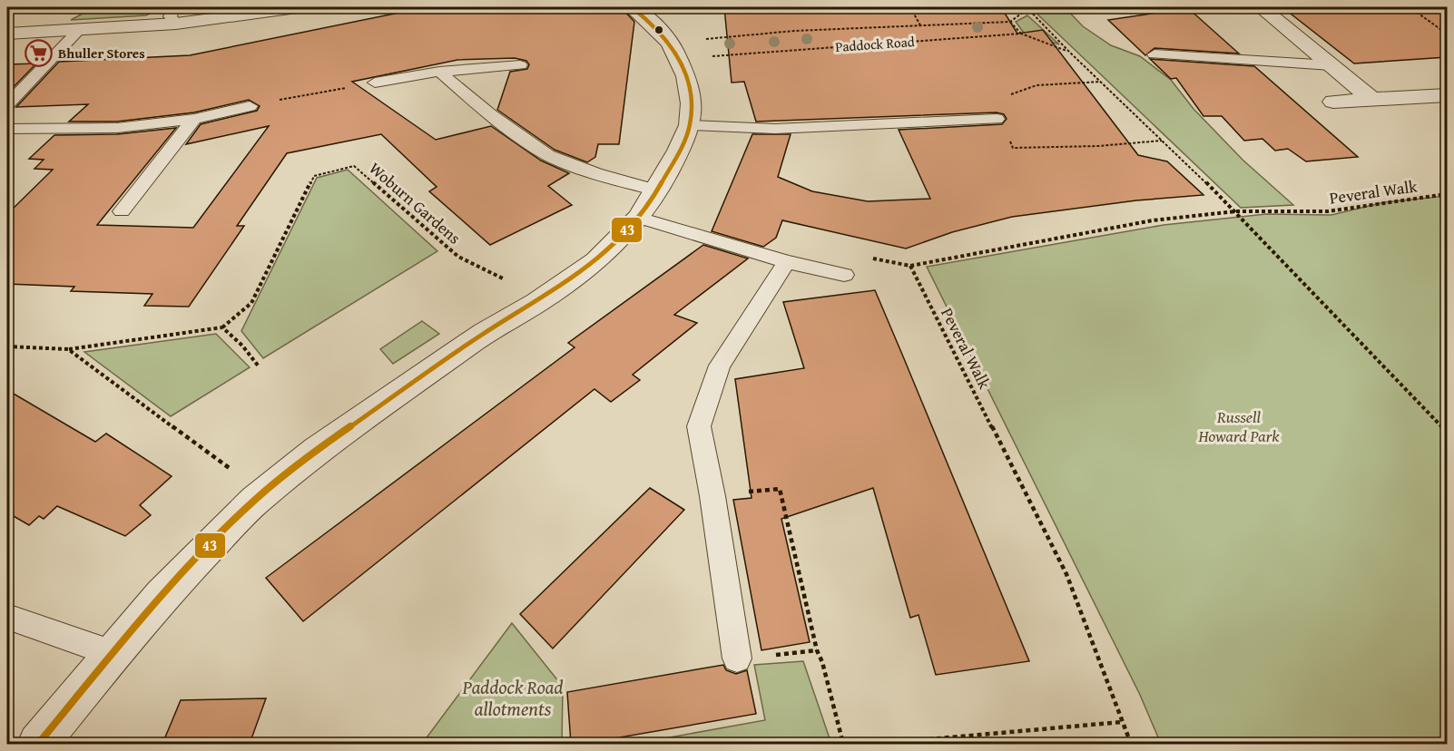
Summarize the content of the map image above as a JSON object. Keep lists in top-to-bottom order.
{
  "streets": {
    "path": ["Paddock Road", "Peveral Walk", "Woburn Gardens"]
  },
  "parks": ["Russell Howard Park", "Paddock Road allotments"],
  "places": {
    "supermarket": ["Bhuller Stores"]
  },
  "lines": ["transit line 43"]
}
